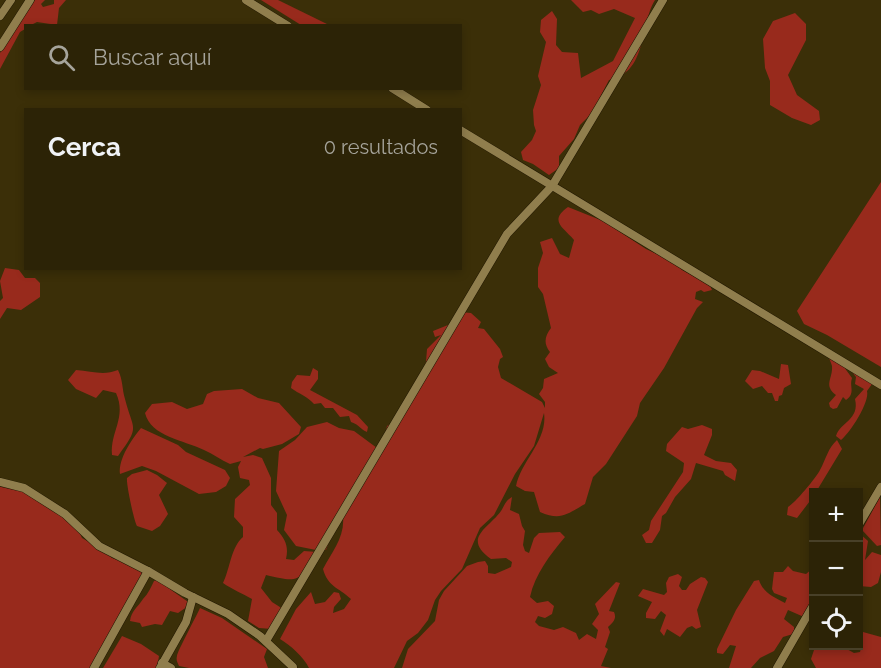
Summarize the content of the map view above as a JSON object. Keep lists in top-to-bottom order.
{
  "page": {
    "search": "Buscar aquí",
    "heading": ["Cerca", "0 resultados"],
    "map_buttons": ["+", "−"]
  }
}
